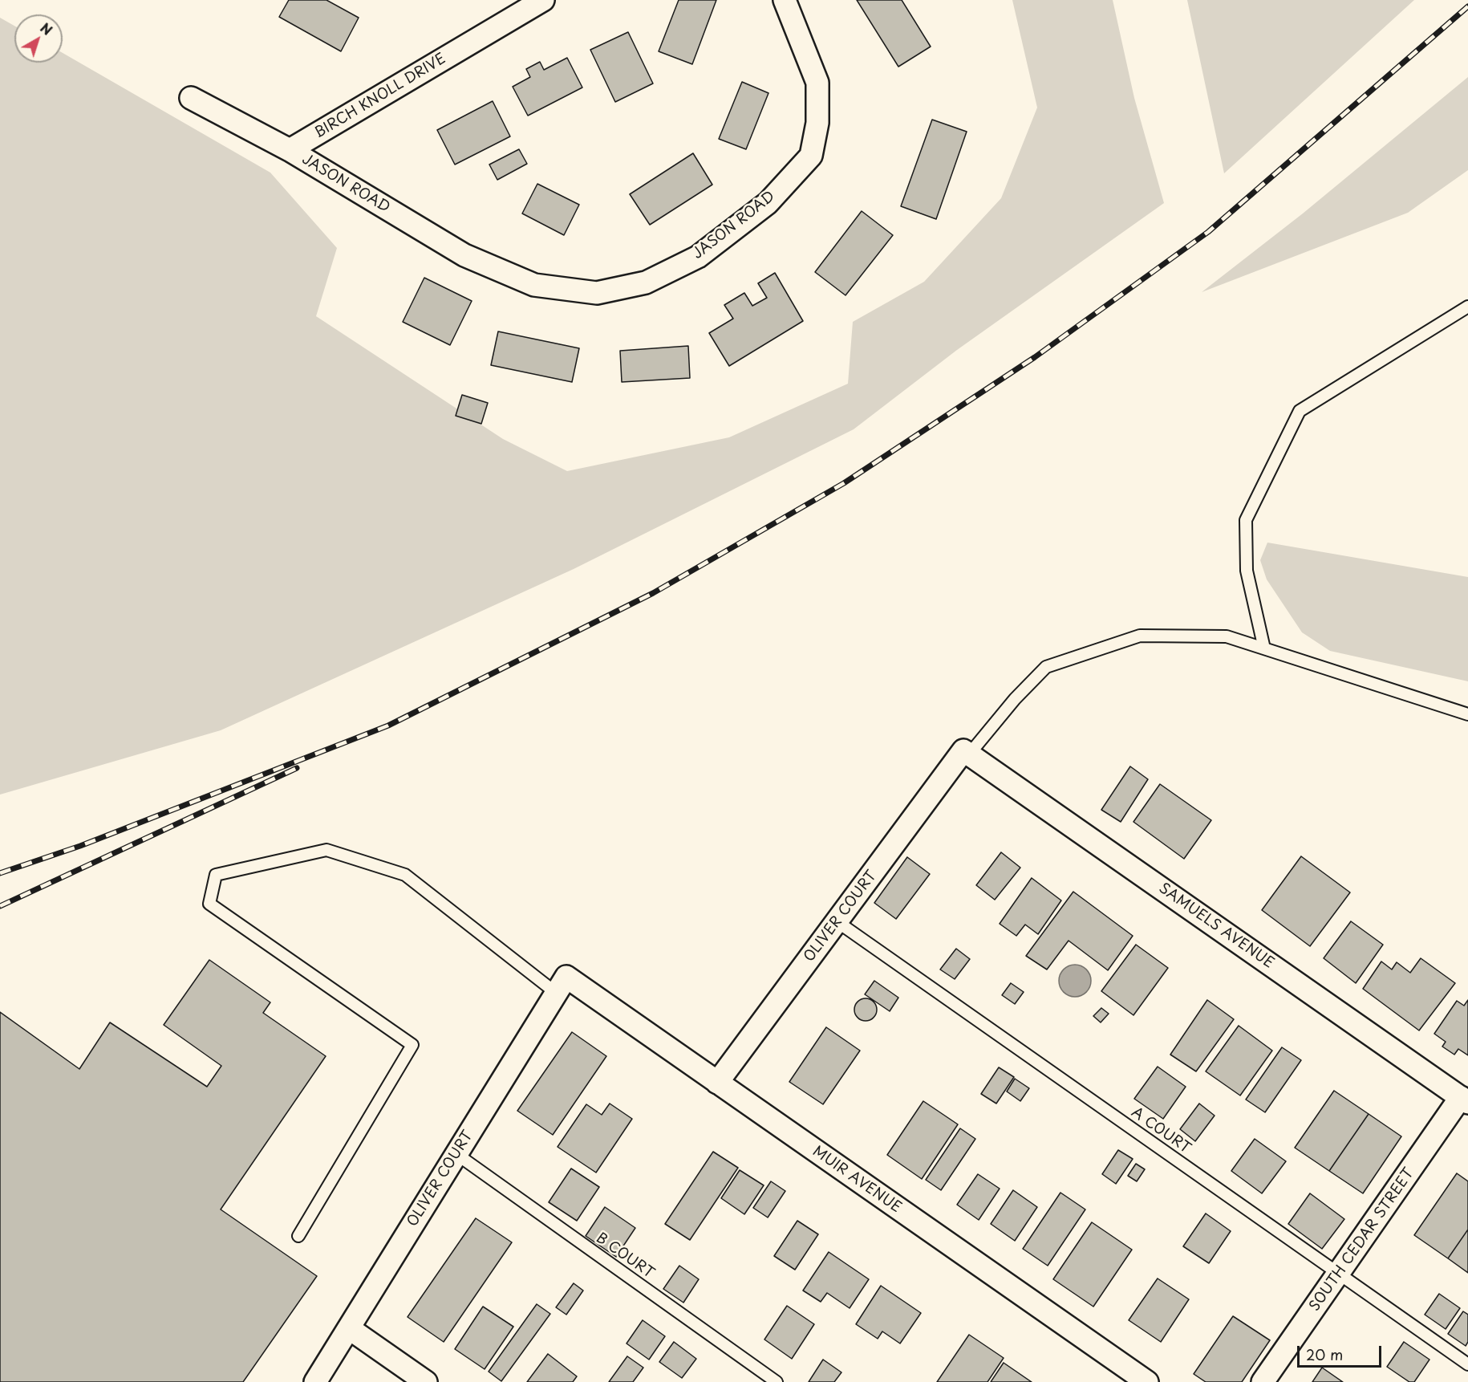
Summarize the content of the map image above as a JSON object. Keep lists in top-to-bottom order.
{
  "streets": {
    "street": [
      "BIRCH KNOLL DRIVE",
      "JASON ROAD",
      "OLIVER COURT",
      "SAMUELS AVENUE",
      "MUIR AVENUE",
      "SOUTH CEDAR STREET"
    ],
    "lane": ["A COURT", "B COURT"]
  },
  "crossings": [
    ["BIRCH KNOLL DRIVE", "JASON ROAD"],
    ["OLIVER COURT", "SAMUELS AVENUE"],
    ["OLIVER COURT", "A COURT"],
    ["OLIVER COURT", "MUIR AVENUE"],
    ["OLIVER COURT", "B COURT"],
    ["SAMUELS AVENUE", "SOUTH CEDAR STREET"],
    ["A COURT", "SOUTH CEDAR STREET"]
  ],
  "scale_bar": "20 m",
  "north": "top right"
}
